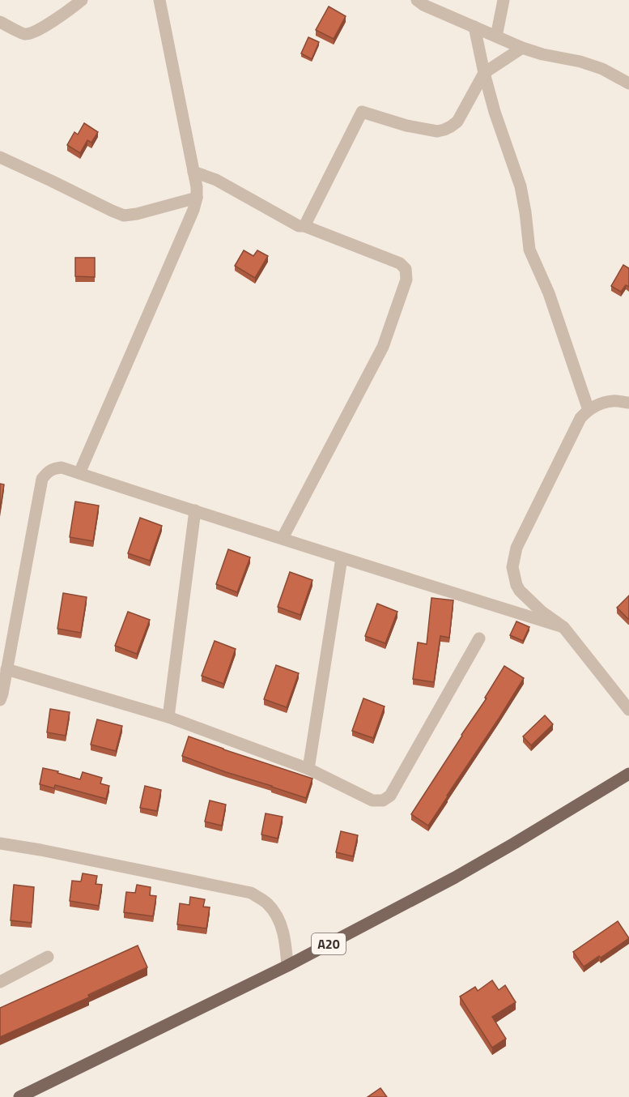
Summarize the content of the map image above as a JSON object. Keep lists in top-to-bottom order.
{
  "streets": {
    "main road": ["A20"]
  }
}
